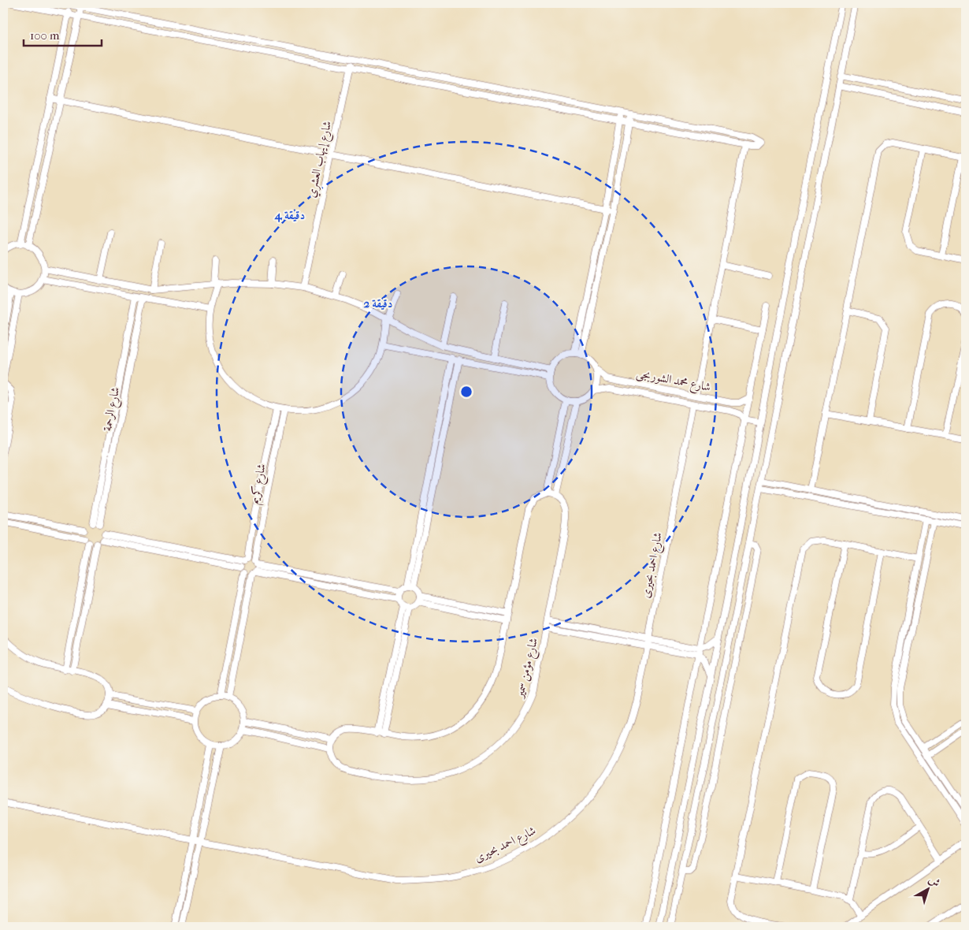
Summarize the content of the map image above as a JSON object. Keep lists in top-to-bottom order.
{
  "streets": {
    "street": [
      "شارع إيهاب العشري",
      "شارع محمد الشوربجى",
      "شارع الرحمة",
      "شارع كريم",
      "شارع احمد بحيرى",
      "شارع مؤمن سمير"
    ]
  },
  "crossings": [
    ["شارع محمد الشوربجى", "شارع احمد بحيرى"]
  ],
  "scale_bar": "100 m",
  "north": "top right",
  "rings": ["4 دقيقة", "2 دقيقة"]
}
